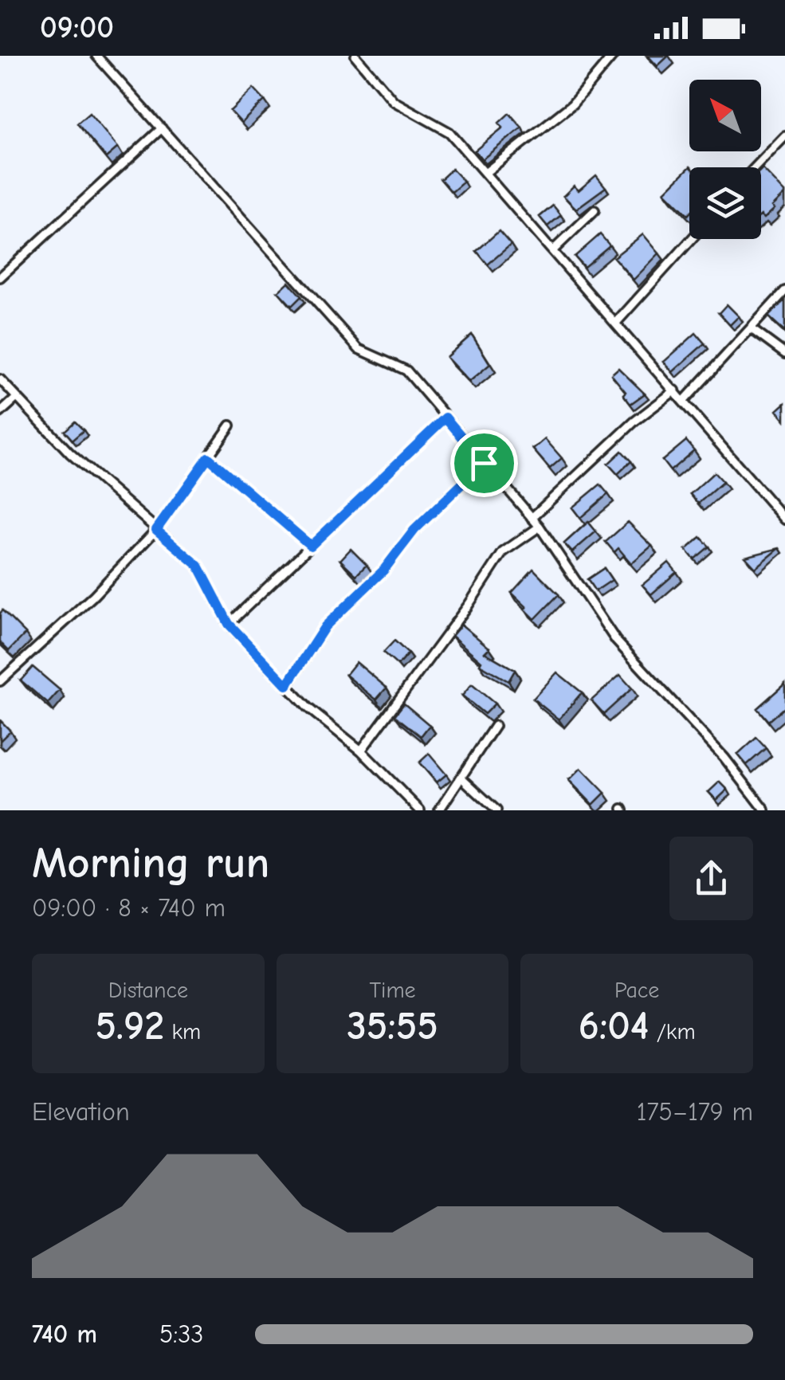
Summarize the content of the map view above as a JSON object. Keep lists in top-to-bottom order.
{
  "north": "top left",
  "page": {
    "status": "09:00",
    "heading": ["Morning run", "09:00 · 8 × 740 m"],
    "stats": [
      ["Distance", "5.92 km"],
      ["Time", "35:55"],
      ["Pace", "6:04 /km"]
    ],
    "chart": ["Elevation", "175–179 m"],
    "list": [
      {
        "name": "740 m",
        "note": "5:33"
      }
    ]
  }
}
